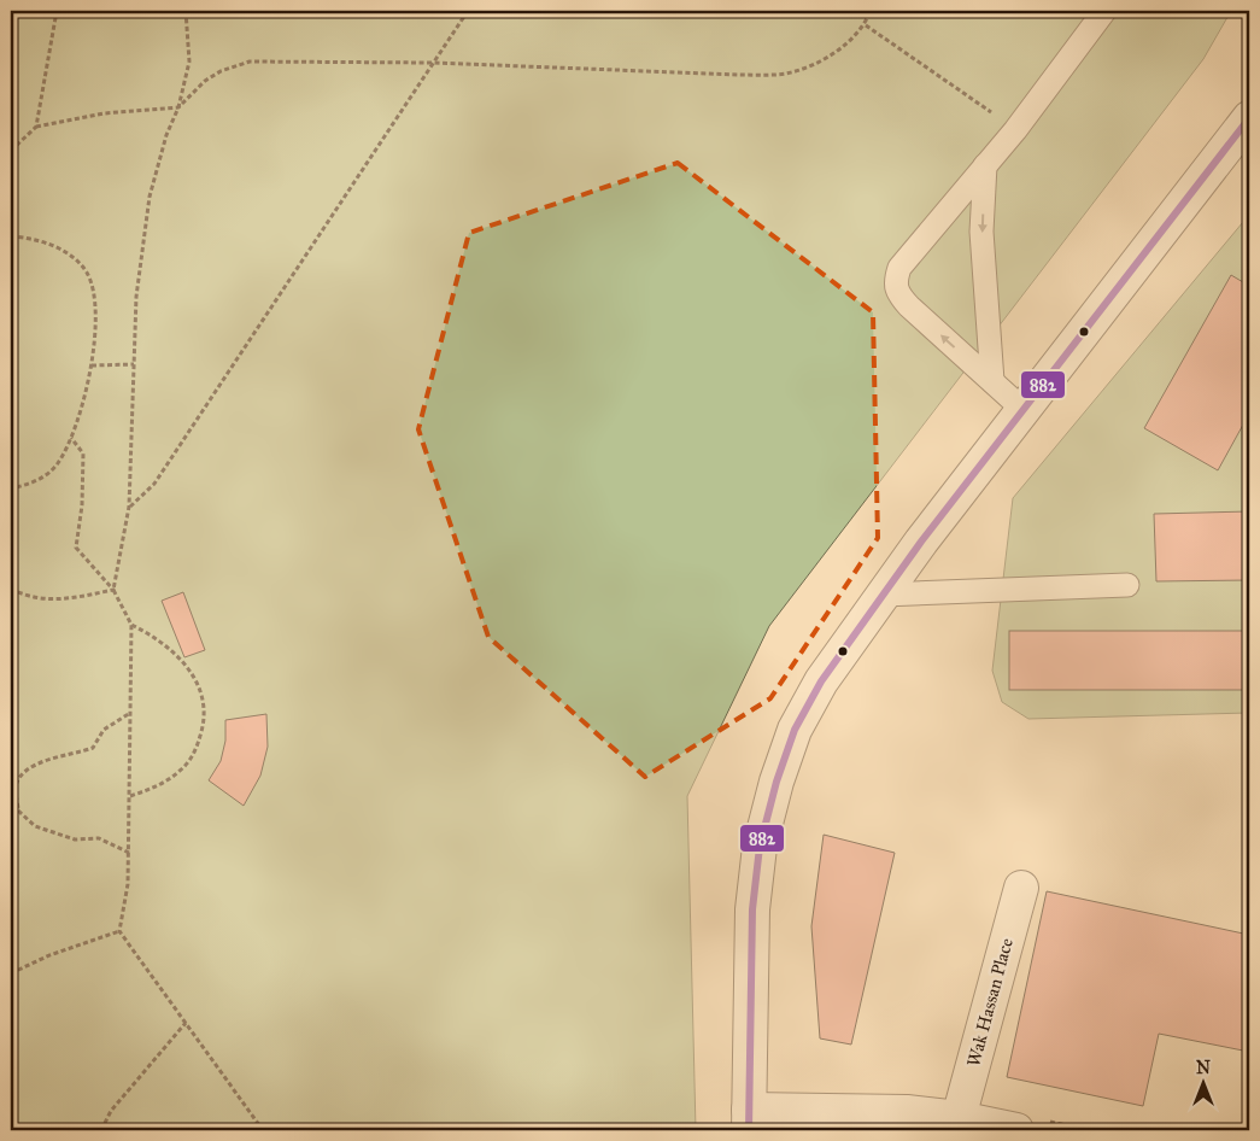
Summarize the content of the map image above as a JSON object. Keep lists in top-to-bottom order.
{
  "streets": {
    "street": ["Wak Hassan Place"]
  },
  "lines": ["transit line 882"],
  "north": "top"
}
